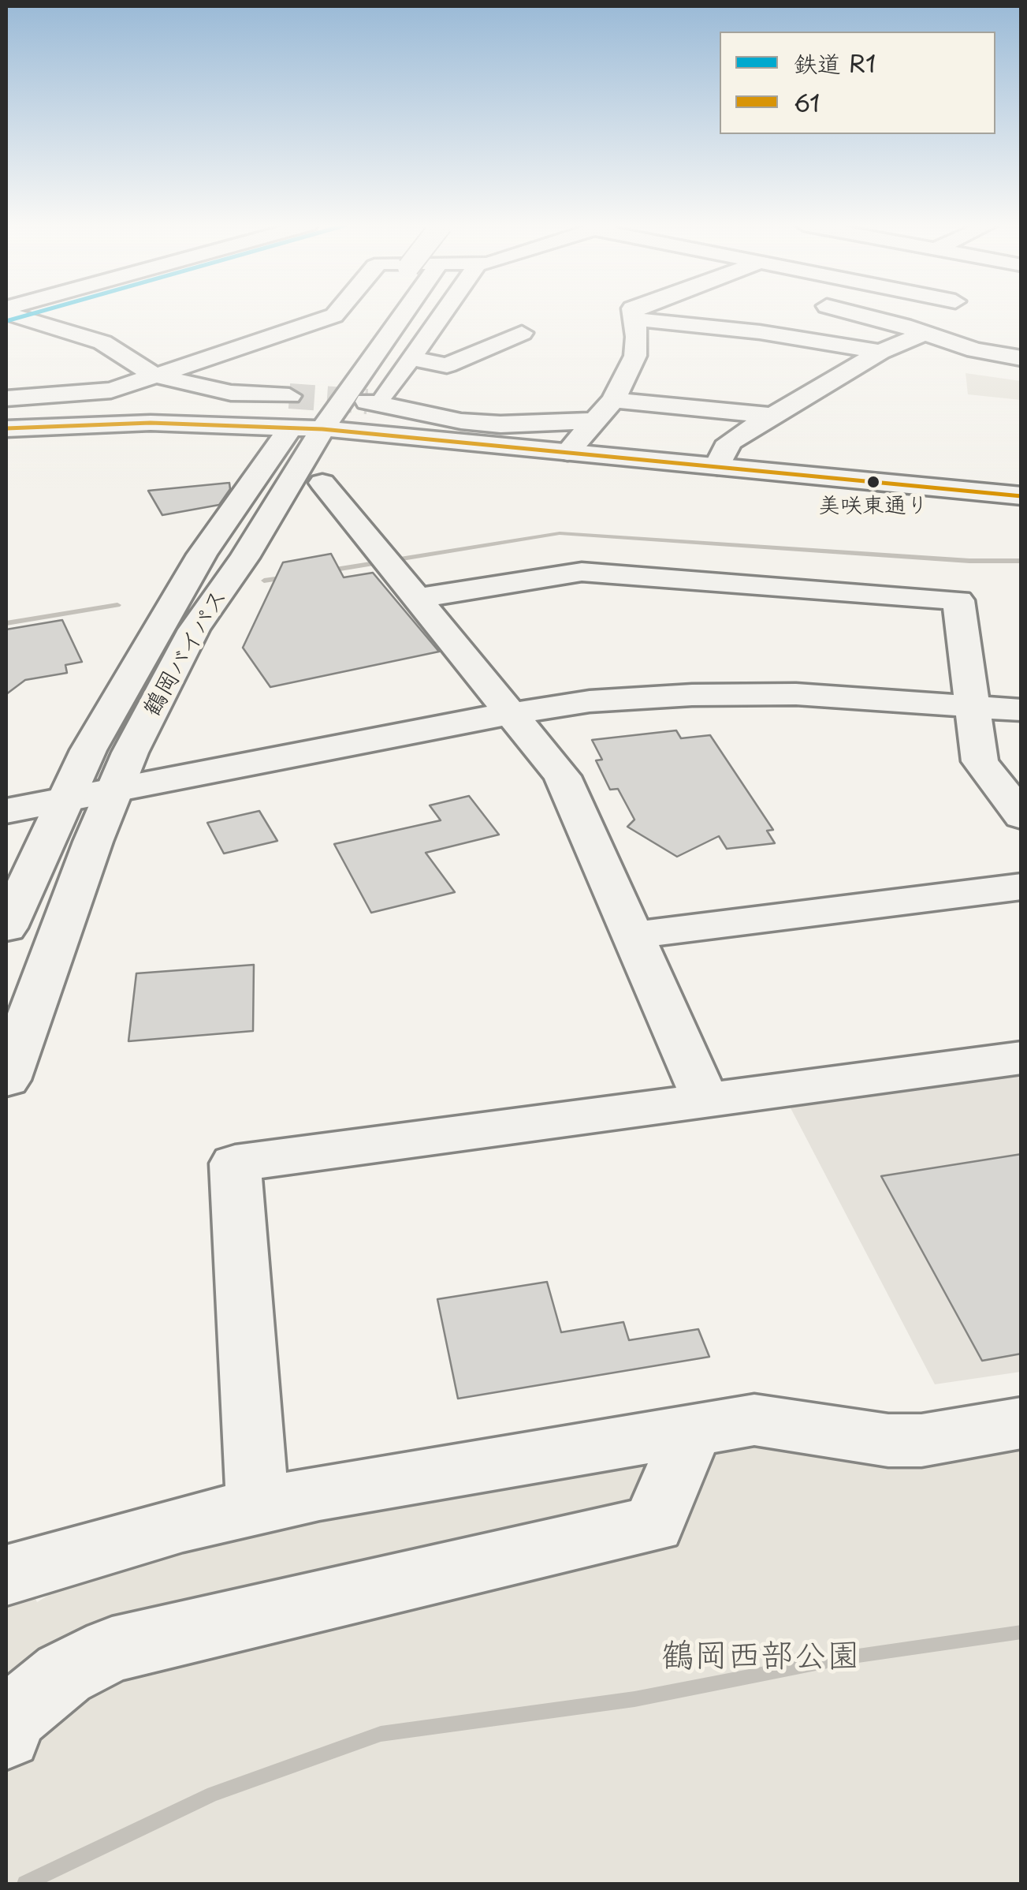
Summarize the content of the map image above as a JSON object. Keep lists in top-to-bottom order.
{
  "streets": {
    "main road": ["鶴岡バイパス"]
  },
  "parks": ["鶴岡西部公園"],
  "places": ["美咲東通り"],
  "lines": ["rail line R1", "transit line 61"],
  "legend": ["鉄道 R1", "61"]
}
